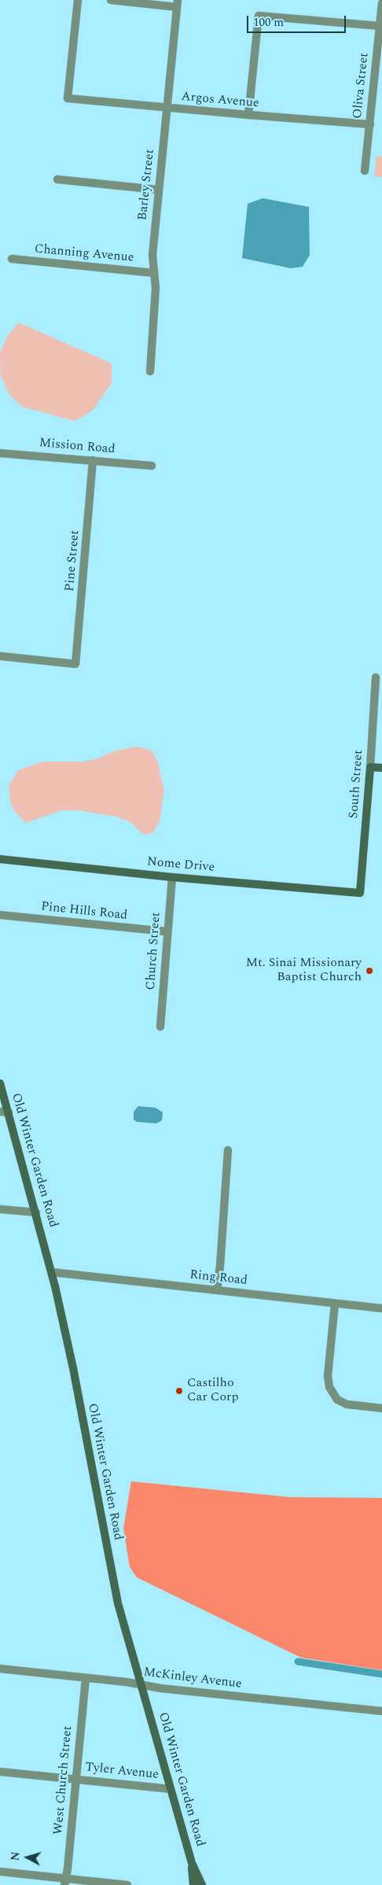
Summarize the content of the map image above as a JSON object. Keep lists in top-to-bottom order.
{
  "streets": {
    "main road": ["South Street", "Nome Drive", "Old Winter Garden Road"],
    "street": [
      "Oliva Street",
      "Argos Avenue",
      "Barley Street",
      "Channing Avenue",
      "Mission Road",
      "Pine Street",
      "Pine Hills Road",
      "Church Street",
      "Ring Road",
      "McKinley Avenue",
      "Tyler Avenue",
      "West Church Street"
    ]
  },
  "crossings": [
    ["Oliva Street", "Argos Avenue"],
    ["Argos Avenue", "Barley Street"],
    ["Barley Street", "Channing Avenue"],
    ["Mission Road", "Pine Street"],
    ["South Street", "Nome Drive"],
    ["Nome Drive", "Church Street"],
    ["Pine Hills Road", "Church Street"],
    ["Old Winter Garden Road", "Ring Road"],
    ["Old Winter Garden Road", "McKinley Avenue"],
    ["Old Winter Garden Road", "Tyler Avenue"],
    ["McKinley Avenue", "West Church Street"],
    ["Tyler Avenue", "West Church Street"]
  ],
  "places": ["Mt. Sinai Missionary Baptist Church", "Castilho Car Corp"],
  "scale_bar": "100 m",
  "north": "left"
}
